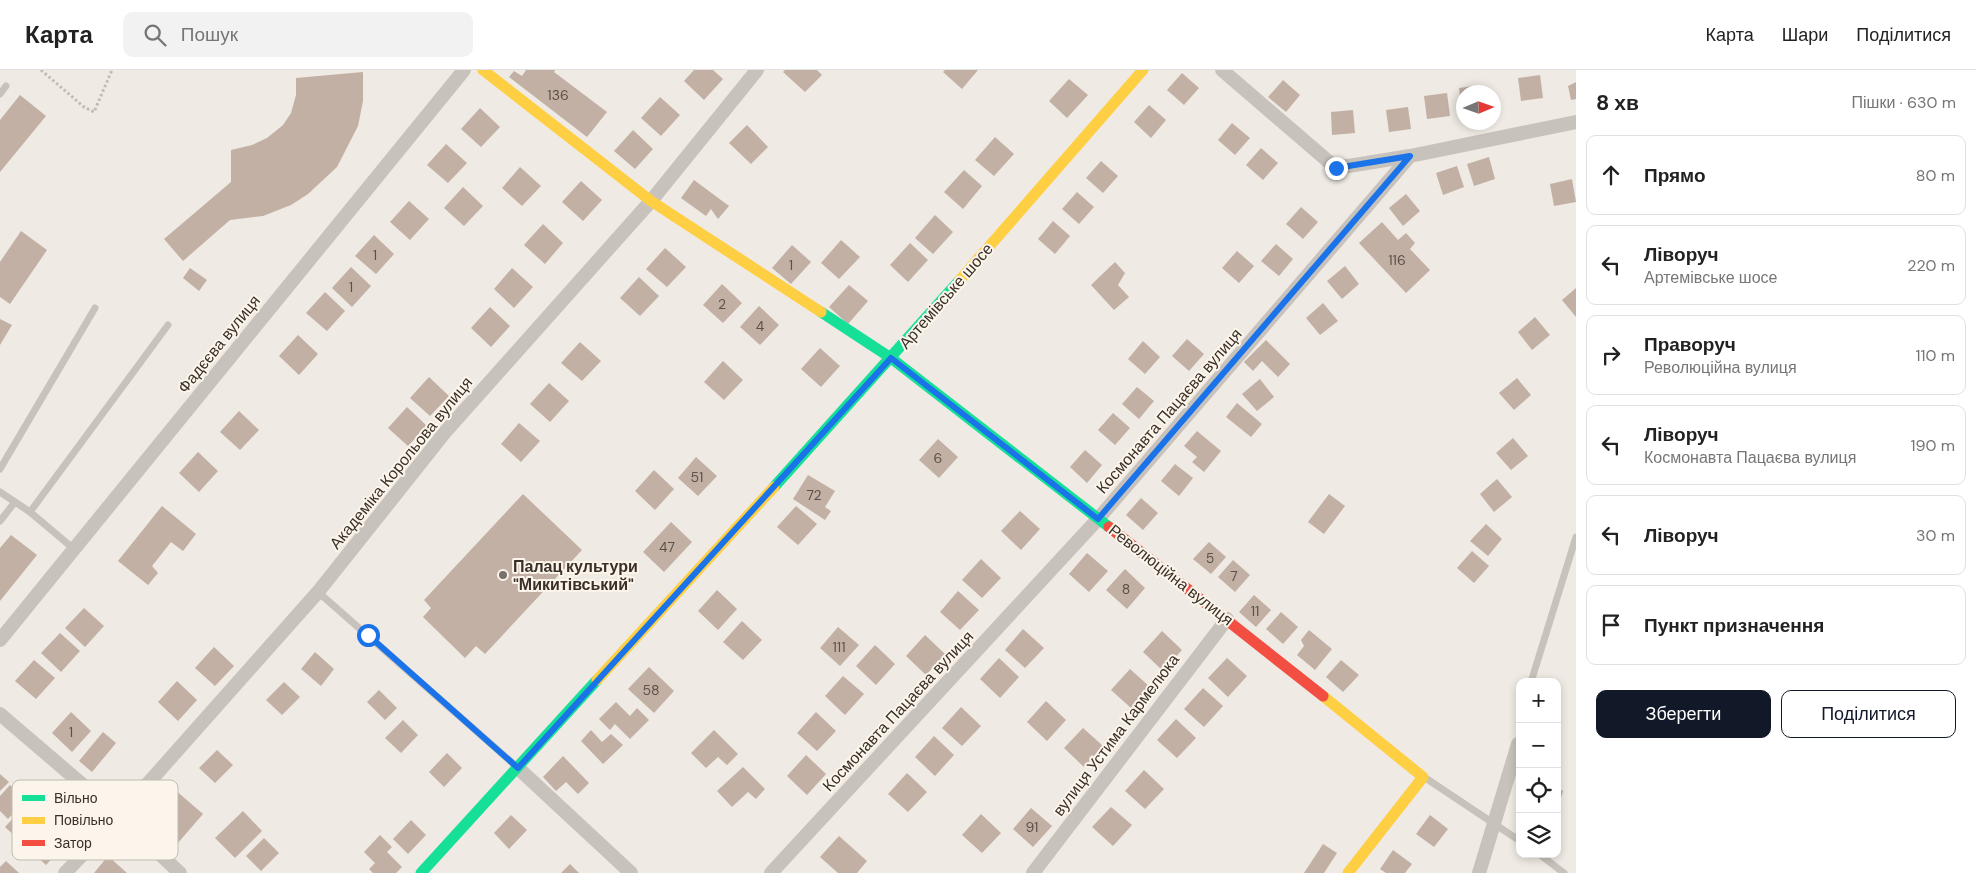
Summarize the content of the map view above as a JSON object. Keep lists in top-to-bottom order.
{
  "streets": {
    "street": [
      "Артемівське шосе",
      "Фадєєва вулиця",
      "Космонавта Пацаєва вулиця",
      "Академіка Корольова вулиця",
      "Революційна вулиця",
      "вулиця Устима Кармелюка"
    ]
  },
  "crossings": [
    ["Артемівське шосе", "Революційна вулиця"],
    ["Космонавта Пацаєва вулиця", "Революційна вулиця"],
    ["Академіка Корольова вулиця", "Революційна вулиця"],
    ["Революційна вулиця", "вулиця Устима Кармелюка"]
  ],
  "places": ["Палац культури \"Микитівський\""],
  "house_numbers": [
    "136",
    "1",
    "116",
    "1",
    "1",
    "2",
    "4",
    "6",
    "51",
    "72",
    "47",
    "5",
    "7",
    "8",
    "11",
    "111",
    "58",
    "1",
    "91"
  ],
  "legend": ["Вільно", "Повільно", "Затор"],
  "north": "right",
  "page": {
    "header": "Карта",
    "search": "Пошук",
    "nav": ["Карта", "Шари", "Поділитися"],
    "heading": ["8 хв", "Пішки · 630 m"],
    "list": [
      ["Прямо", "80 m"],
      ["Ліворуч", "Артемівське шосе", "220 m"],
      ["Праворуч", "Революційна вулиця", "110 m"],
      ["Ліворуч", "Космонавта Пацаєва вулиця", "190 m"],
      ["Ліворуч", "30 m"],
      "Пункт призначення"
    ],
    "buttons": ["Зберегти", "Поділитися"],
    "map_buttons": ["+", "−"]
  }
}
